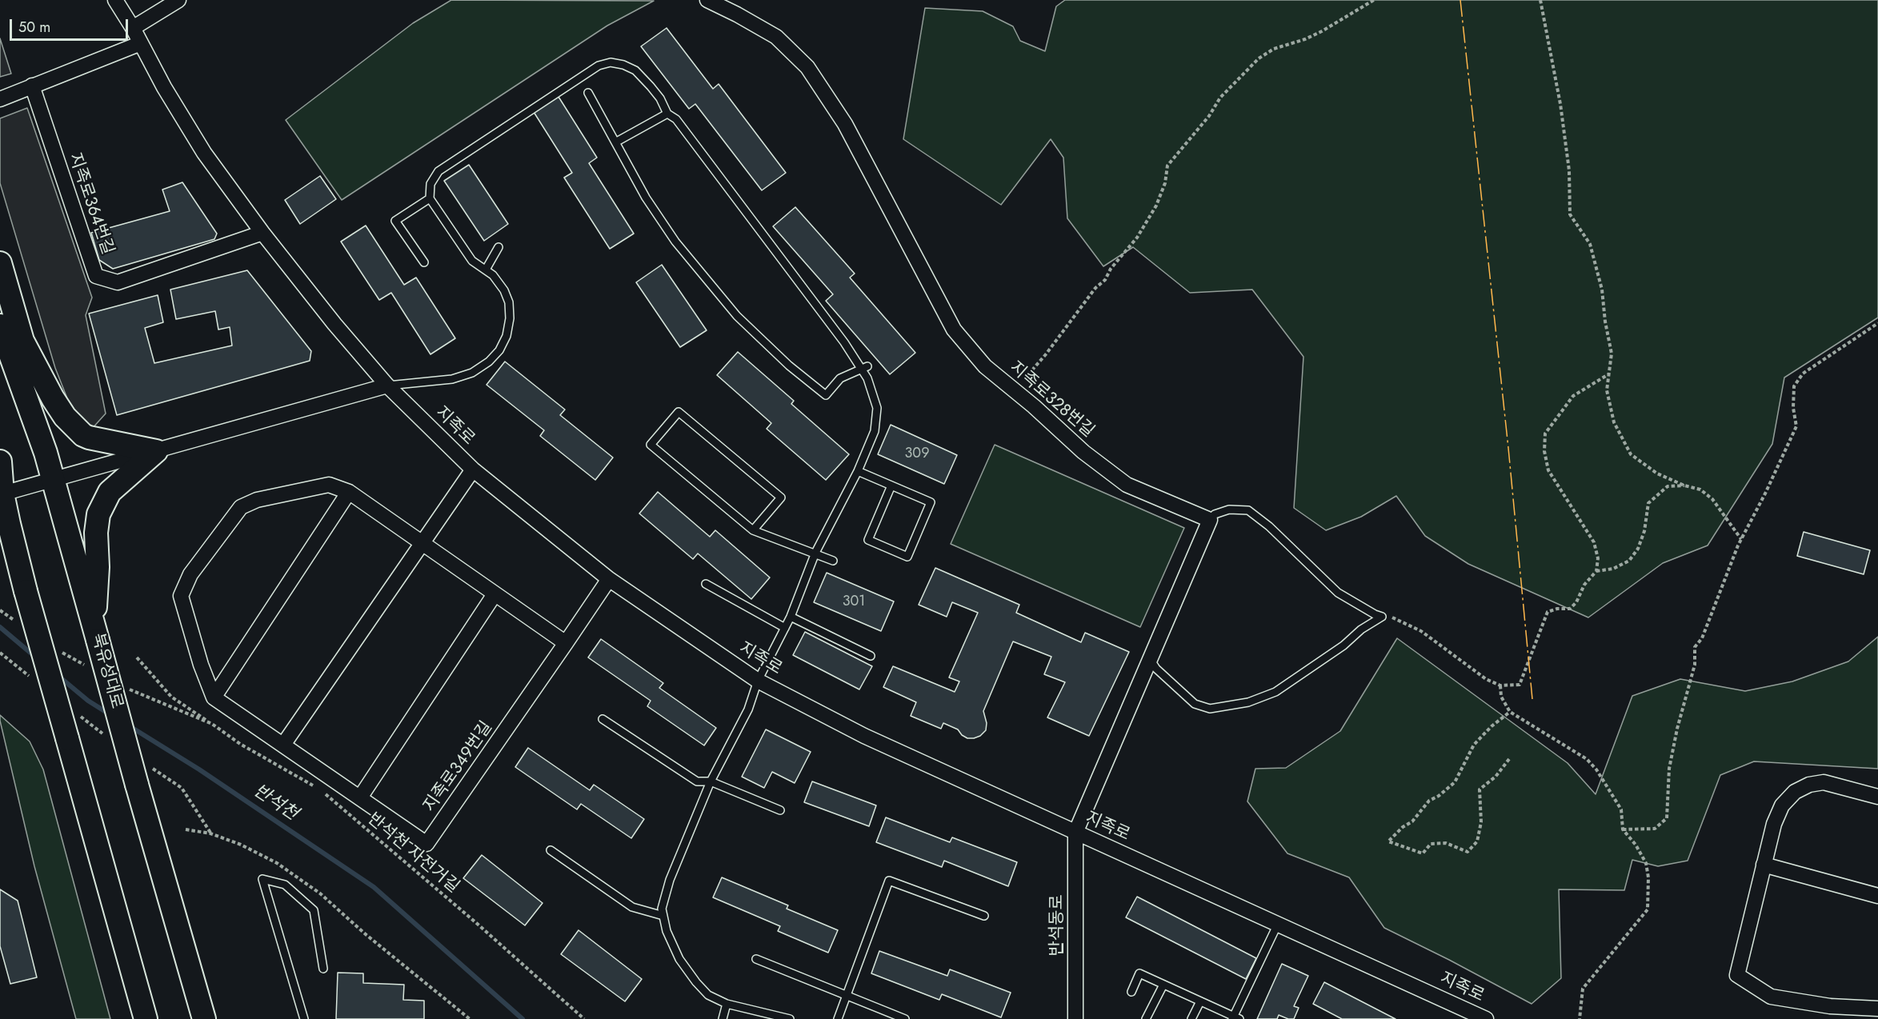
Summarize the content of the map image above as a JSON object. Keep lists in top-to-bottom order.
{
  "streets": {
    "main road": ["북유성대로"],
    "street": [
      "지족로364번길",
      "지족로328번길",
      "지족로",
      "지족로349번길",
      "반석동로"
    ],
    "path": ["반석천 자전거길"]
  },
  "crossings": [
    ["지족로", "지족로349번길"],
    ["지족로", "반석동로"]
  ],
  "water": ["반석천"],
  "house_numbers": ["309", "301"],
  "scale_bar": "50 m"
}
